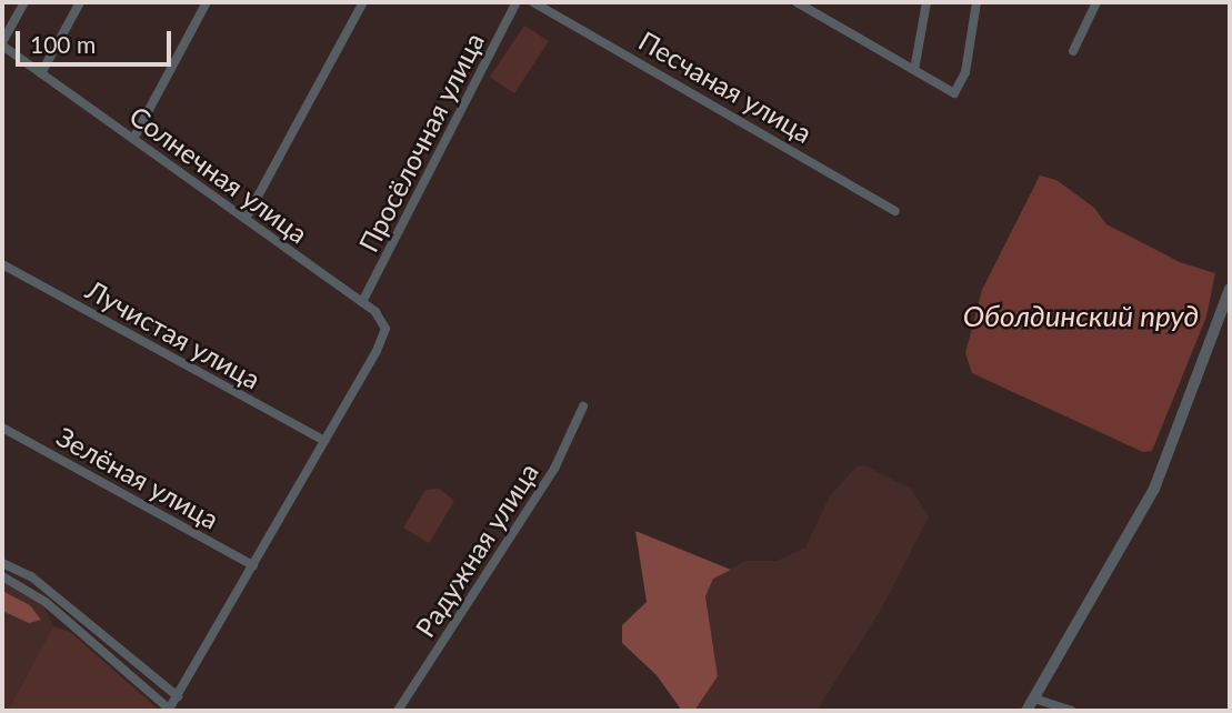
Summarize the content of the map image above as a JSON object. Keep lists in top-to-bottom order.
{
  "streets": {
    "street": [
      "Песчаная улица",
      "Просёлочная улица",
      "Солнечная улица",
      "Лучистая улица",
      "Зелёная улица",
      "Радужная улица"
    ]
  },
  "crossings": [
    ["Просёлочная улица", "Солнечная улица"],
    ["Солнечная улица", "Лучистая улица"]
  ],
  "water": ["Оболдинский пруд"],
  "scale_bar": "100 m"
}
